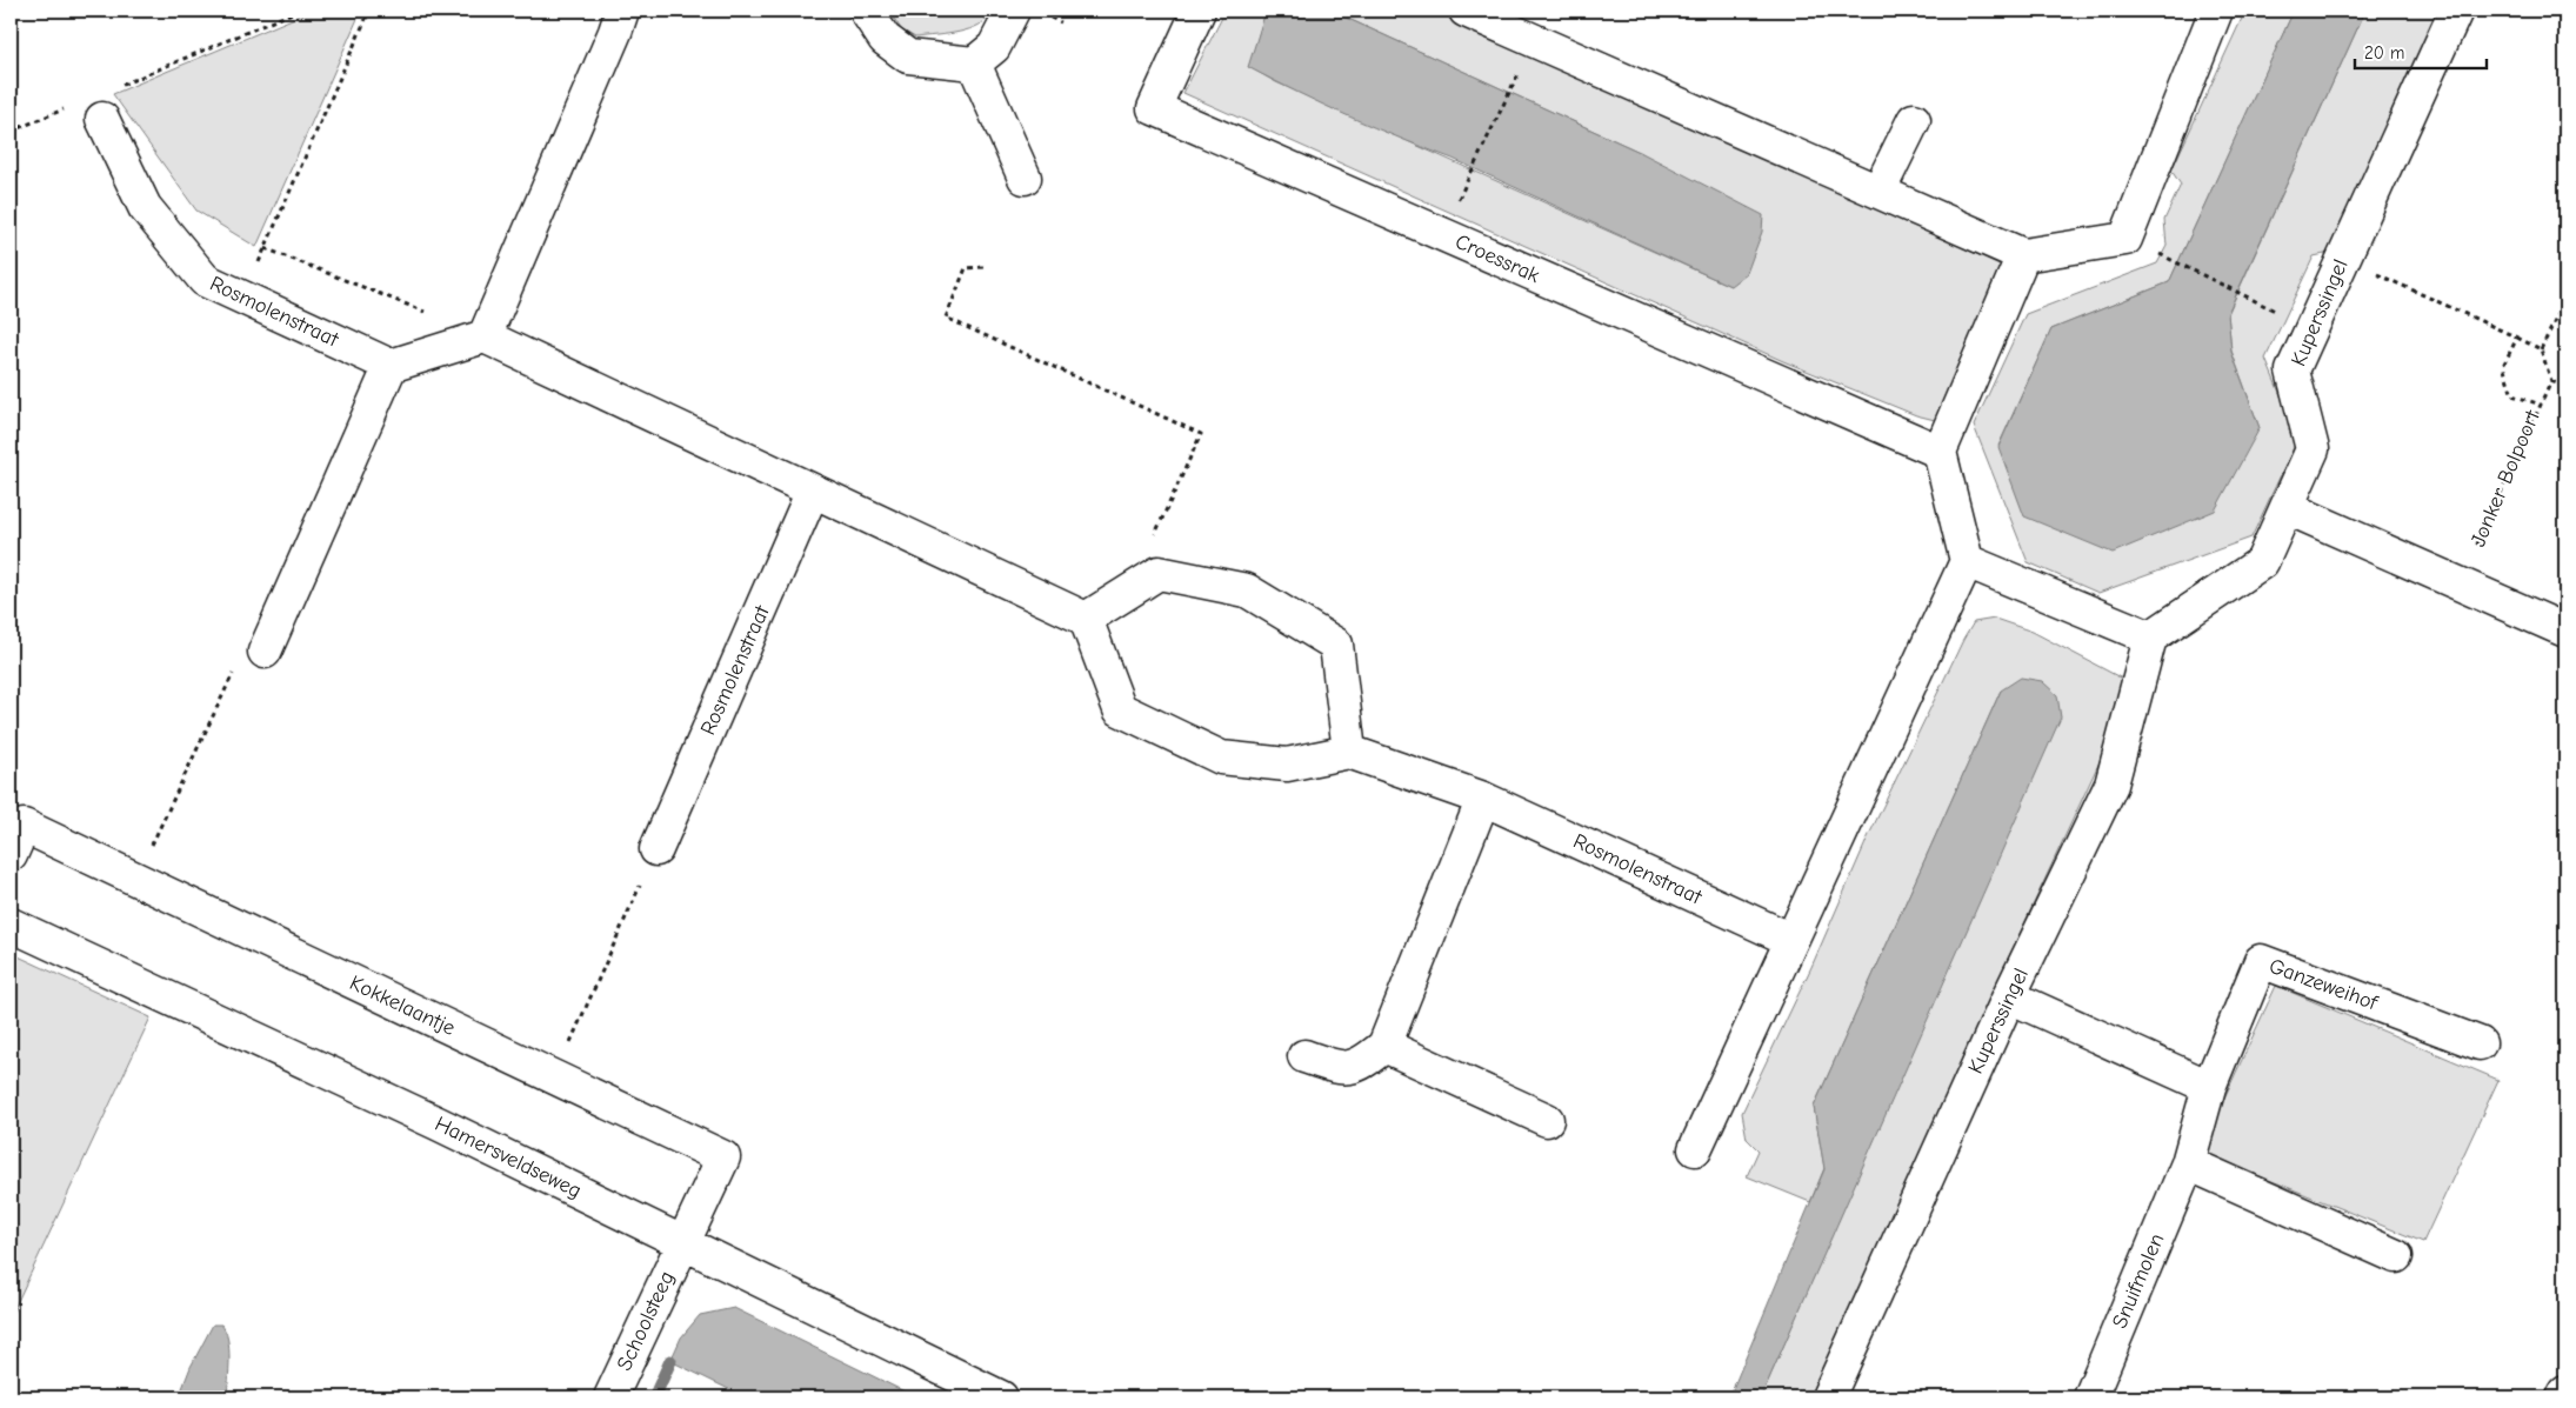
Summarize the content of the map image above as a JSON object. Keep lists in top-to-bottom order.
{
  "streets": {
    "street": [
      "Croessrak",
      "Rosmolenstraat",
      "Kuperssingel",
      "Ganzeweihof",
      "Kokkelaantje",
      "Hamersveldseweg",
      "Snuifmolen",
      "Schoolsteeg"
    ],
    "path": ["Jonker Bolpoort"]
  },
  "crossings": [
    ["Ganzeweihof", "Snuifmolen"],
    ["Kokkelaantje", "Hamersveldseweg"],
    ["Kokkelaantje", "Schoolsteeg"],
    ["Hamersveldseweg", "Schoolsteeg"]
  ],
  "scale_bar": "20 m"
}
